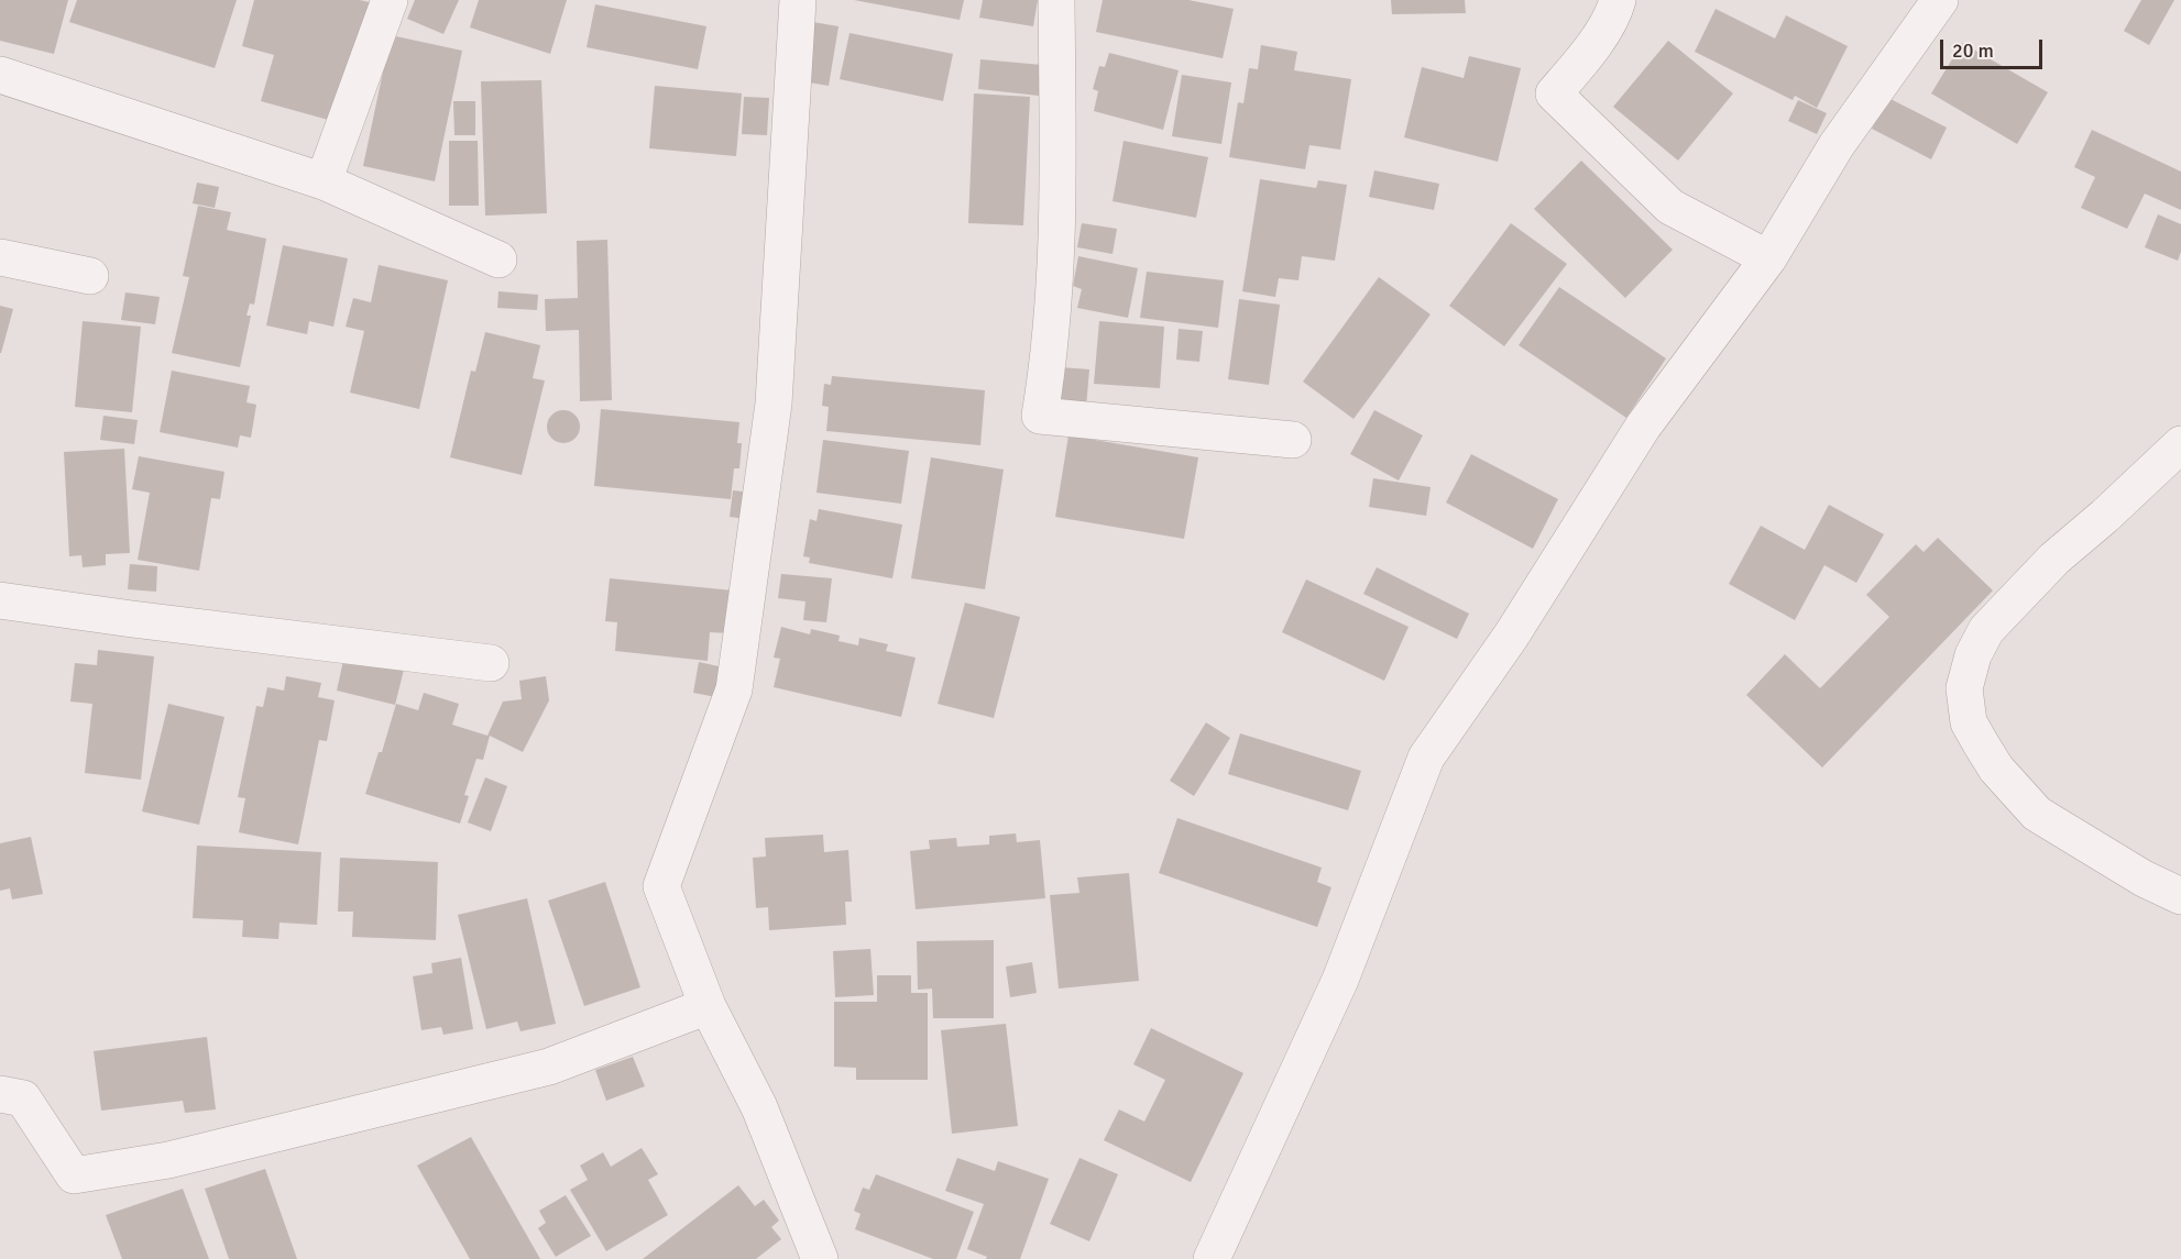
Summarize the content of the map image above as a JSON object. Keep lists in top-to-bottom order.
{
  "scale_bar": "20 m"
}
